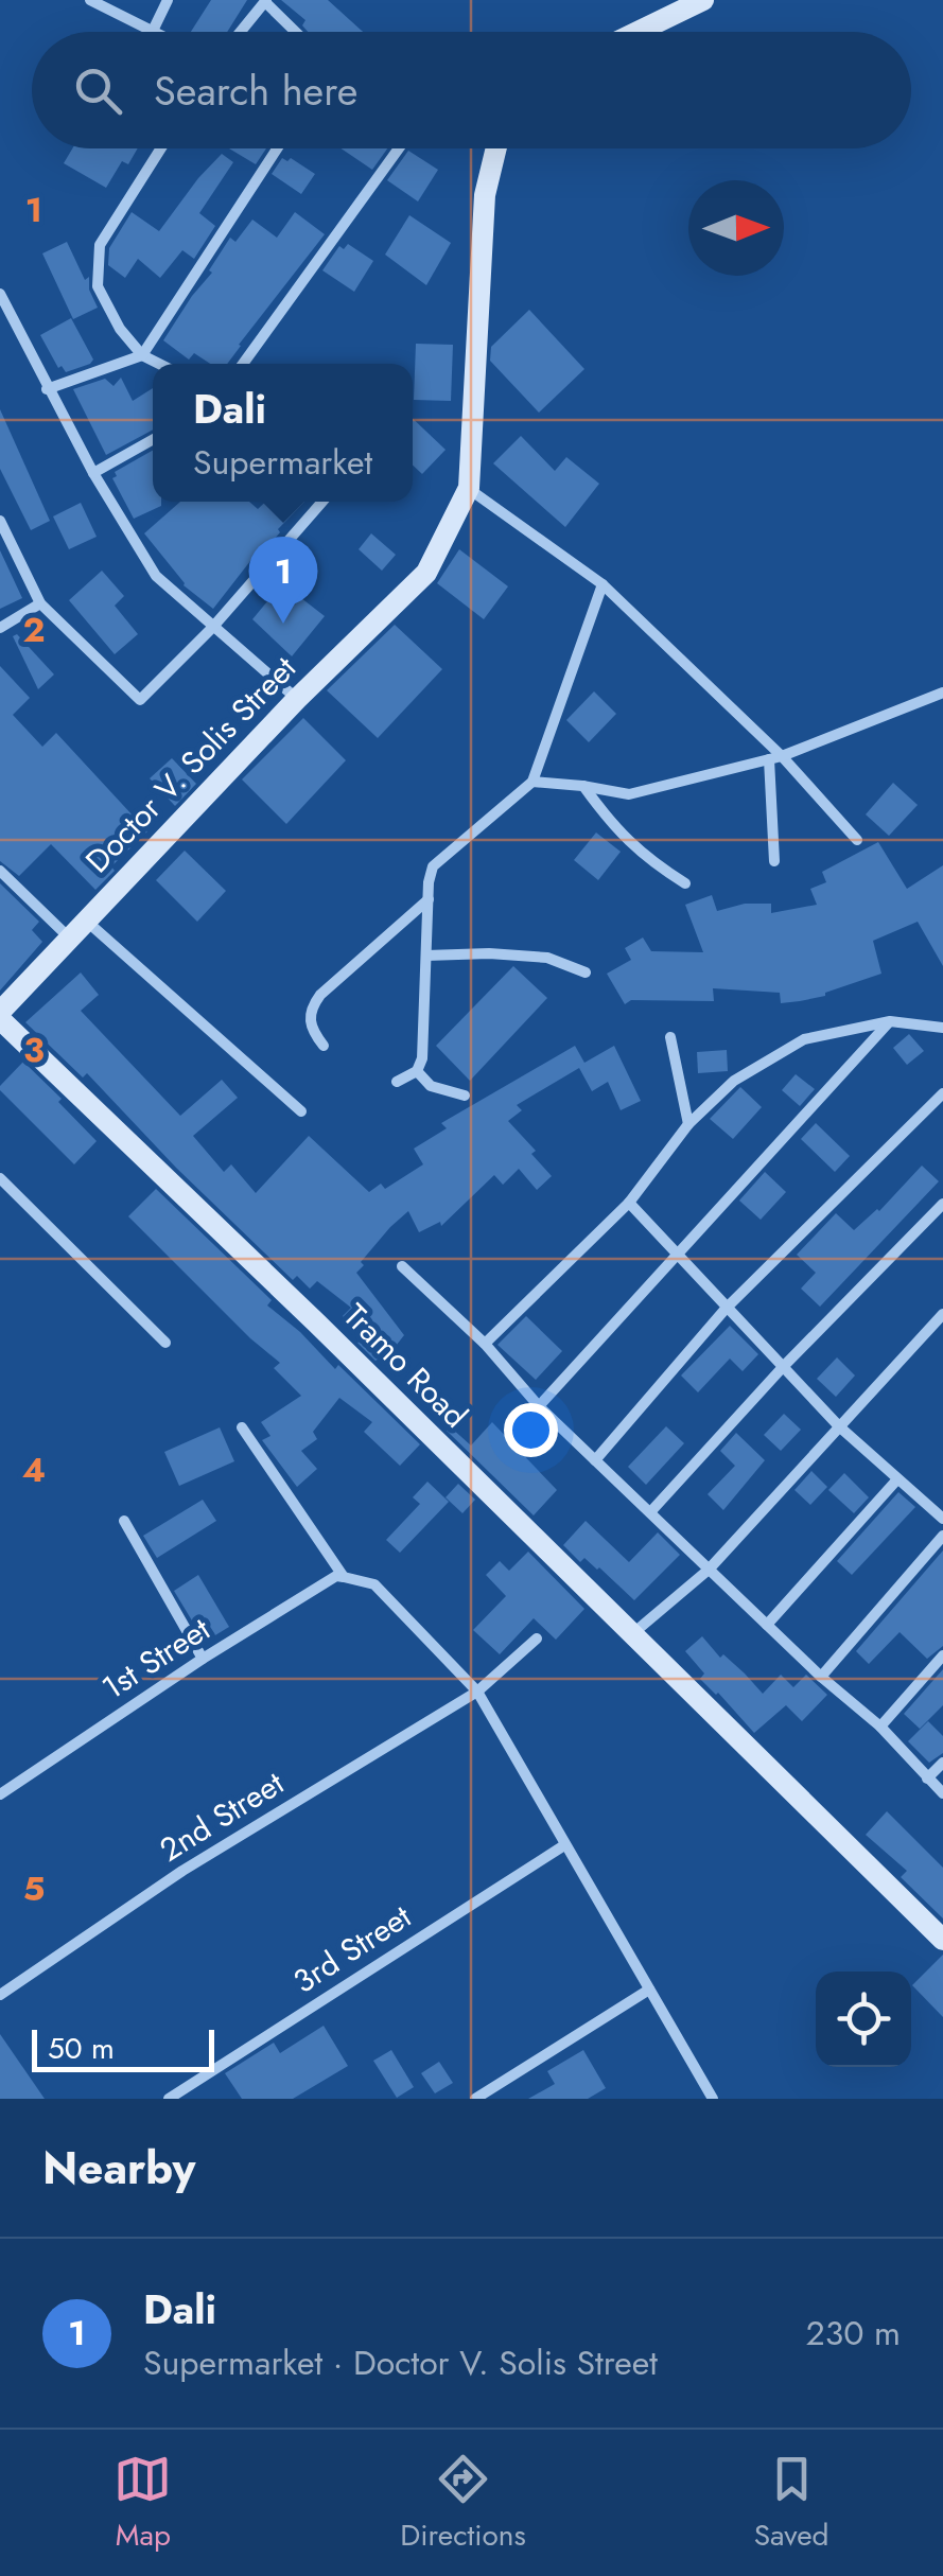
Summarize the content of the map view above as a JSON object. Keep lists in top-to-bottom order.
{
  "streets": {
    "street": [
      "Doctor V. Solis Street",
      "Tramo Road",
      "1st Street",
      "2nd Street",
      "3rd Street"
    ]
  },
  "crossings": [
    ["Doctor V. Solis Street", "Tramo Road"]
  ],
  "scale_bar": "50 m",
  "north": "right",
  "page": {
    "search": "Search here",
    "popup": ["Dali", "Supermarket"],
    "pins": "1",
    "scale": "50 m",
    "heading": "Nearby",
    "list": [
      {
        "mark": "1",
        "name": "Dali",
        "note": "Supermarket · Doctor V. Solis Street",
        "value": "230 m"
      }
    ],
    "nav": ["Map", "Directions", "Saved"]
  },
  "grid": {
    "rows": [
      "1",
      "2",
      "3",
      "4",
      "5"
    ]
  }
}
